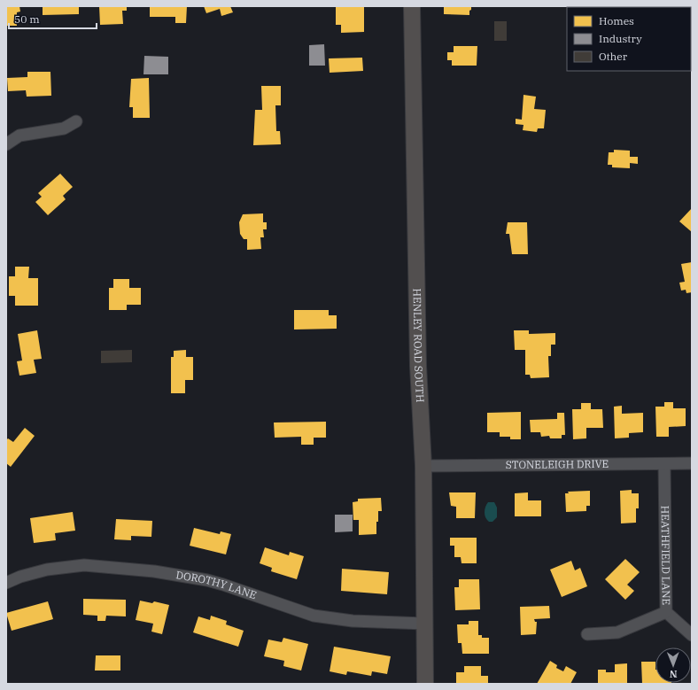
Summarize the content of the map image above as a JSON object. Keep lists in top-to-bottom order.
{
  "streets": {
    "street": [
      "HENLEY ROAD SOUTH",
      "STONELEIGH DRIVE",
      "HEATHFIELD LANE",
      "DOROTHY LANE"
    ]
  },
  "crossings": [
    ["HENLEY ROAD SOUTH", "STONELEIGH DRIVE"],
    ["HENLEY ROAD SOUTH", "DOROTHY LANE"],
    ["STONELEIGH DRIVE", "HEATHFIELD LANE"]
  ],
  "legend": ["Homes", "Industry", "Other"],
  "scale_bar": "50 m",
  "north": "bottom"
}
